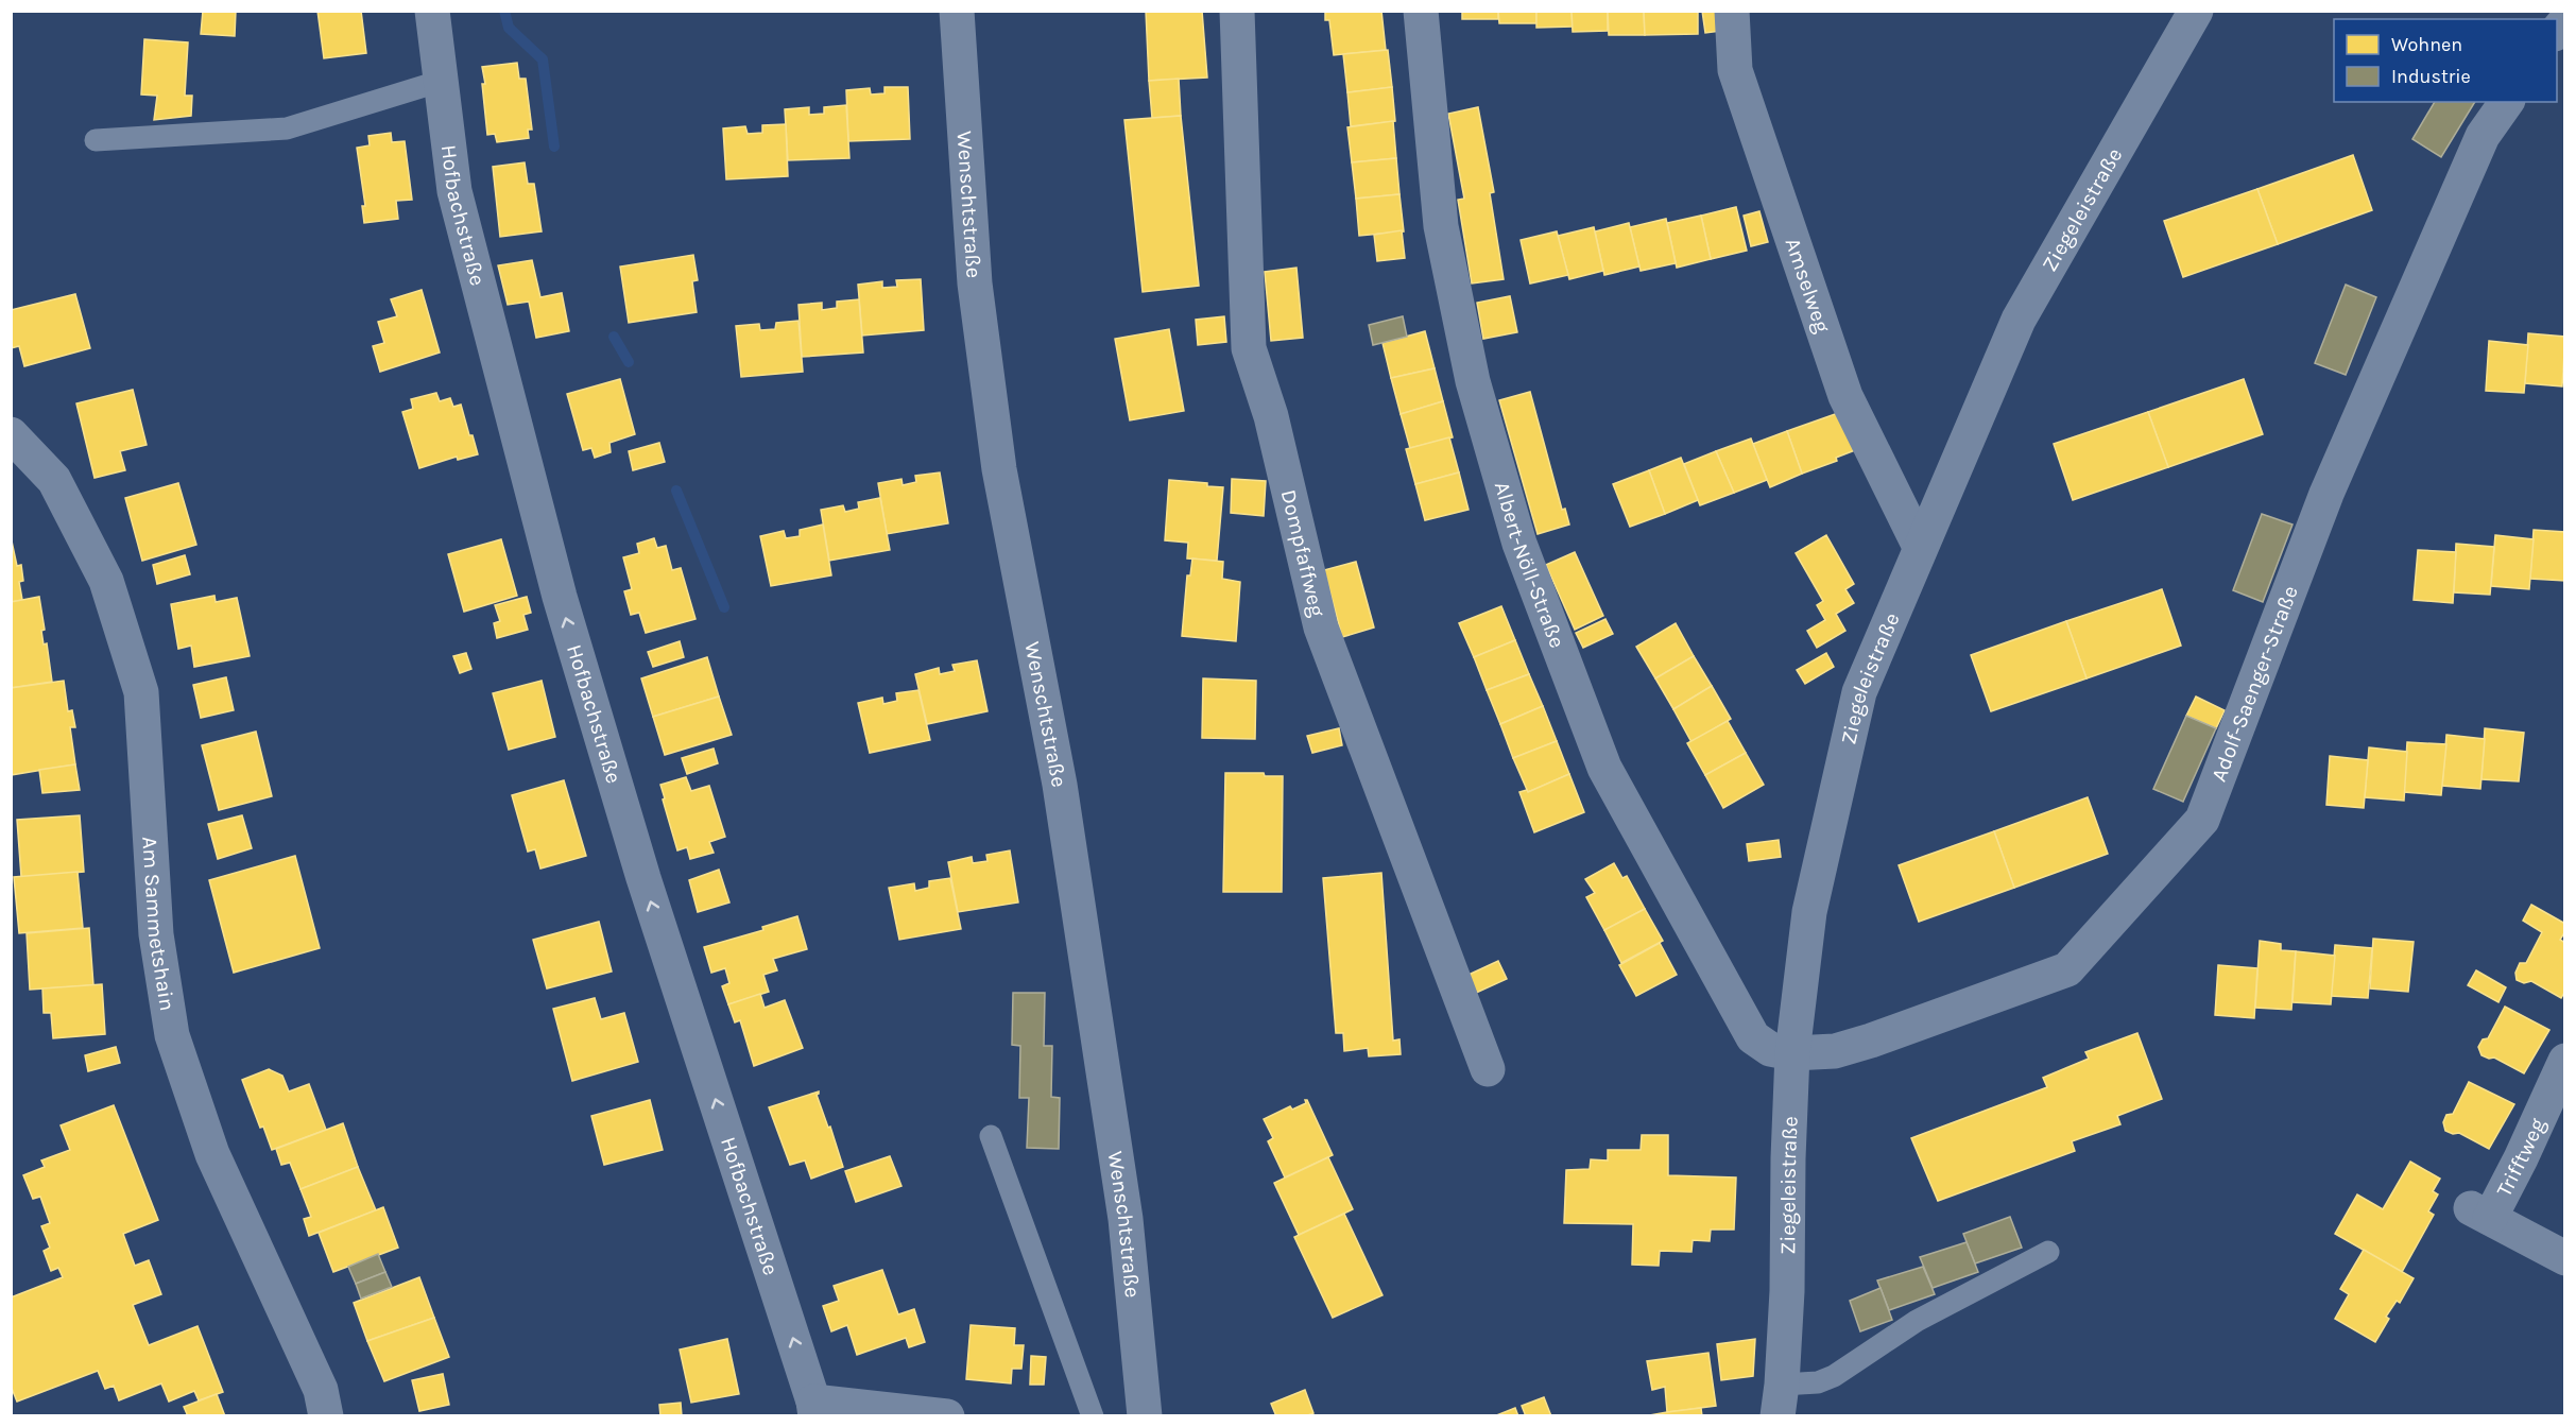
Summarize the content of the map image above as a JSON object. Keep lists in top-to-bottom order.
{
  "streets": {
    "street": [
      "Wenschtstraße",
      "Ziegeleistraße",
      "Hofbachstraße",
      "Amselweg",
      "Dompfaffweg",
      "Albert-Nöll-Straße",
      "Adolf-Saenger-Straße",
      "Am Sammetshain",
      "Trifftweg"
    ]
  },
  "crossings": [
    ["Ziegeleistraße", "Amselweg"],
    ["Ziegeleistraße", "Albert-Nöll-Straße"],
    ["Ziegeleistraße", "Adolf-Saenger-Straße"],
    ["Albert-Nöll-Straße", "Adolf-Saenger-Straße"]
  ],
  "one_way": ["Hofbachstraße"],
  "legend": ["Wohnen", "Industrie"]
}
